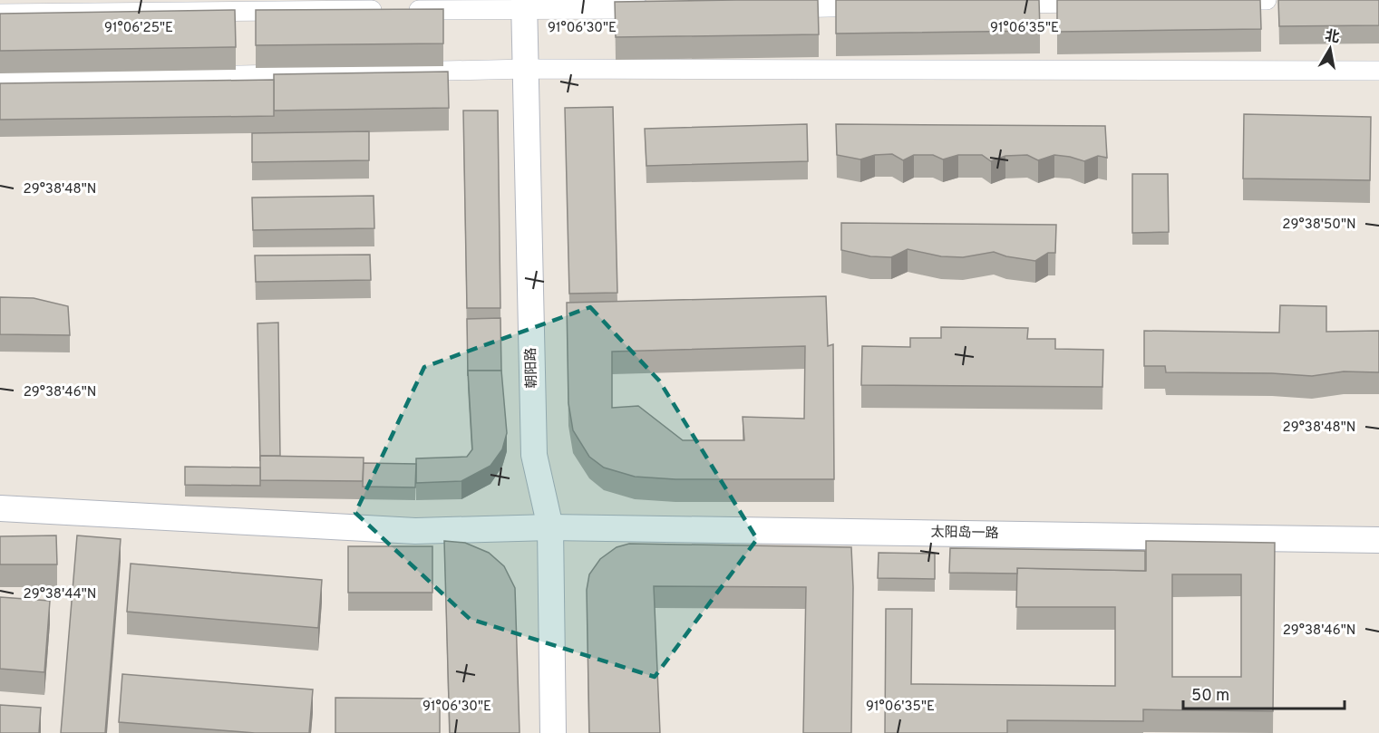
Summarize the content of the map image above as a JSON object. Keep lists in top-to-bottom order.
{
  "streets": {
    "street": ["朝阳路", "太阳岛一路"]
  },
  "crossings": [
    ["朝阳路", "太阳岛一路"]
  ],
  "scale_bar": "50 m",
  "north": "top",
  "coordinates": [
    "91°06'25\"E",
    "91°06'30\"E",
    "91°06'35\"E",
    "29°38'48\"N",
    "29°38'50\"N",
    "29°38'46\"N",
    "29°38'44\"N"
  ]
}
